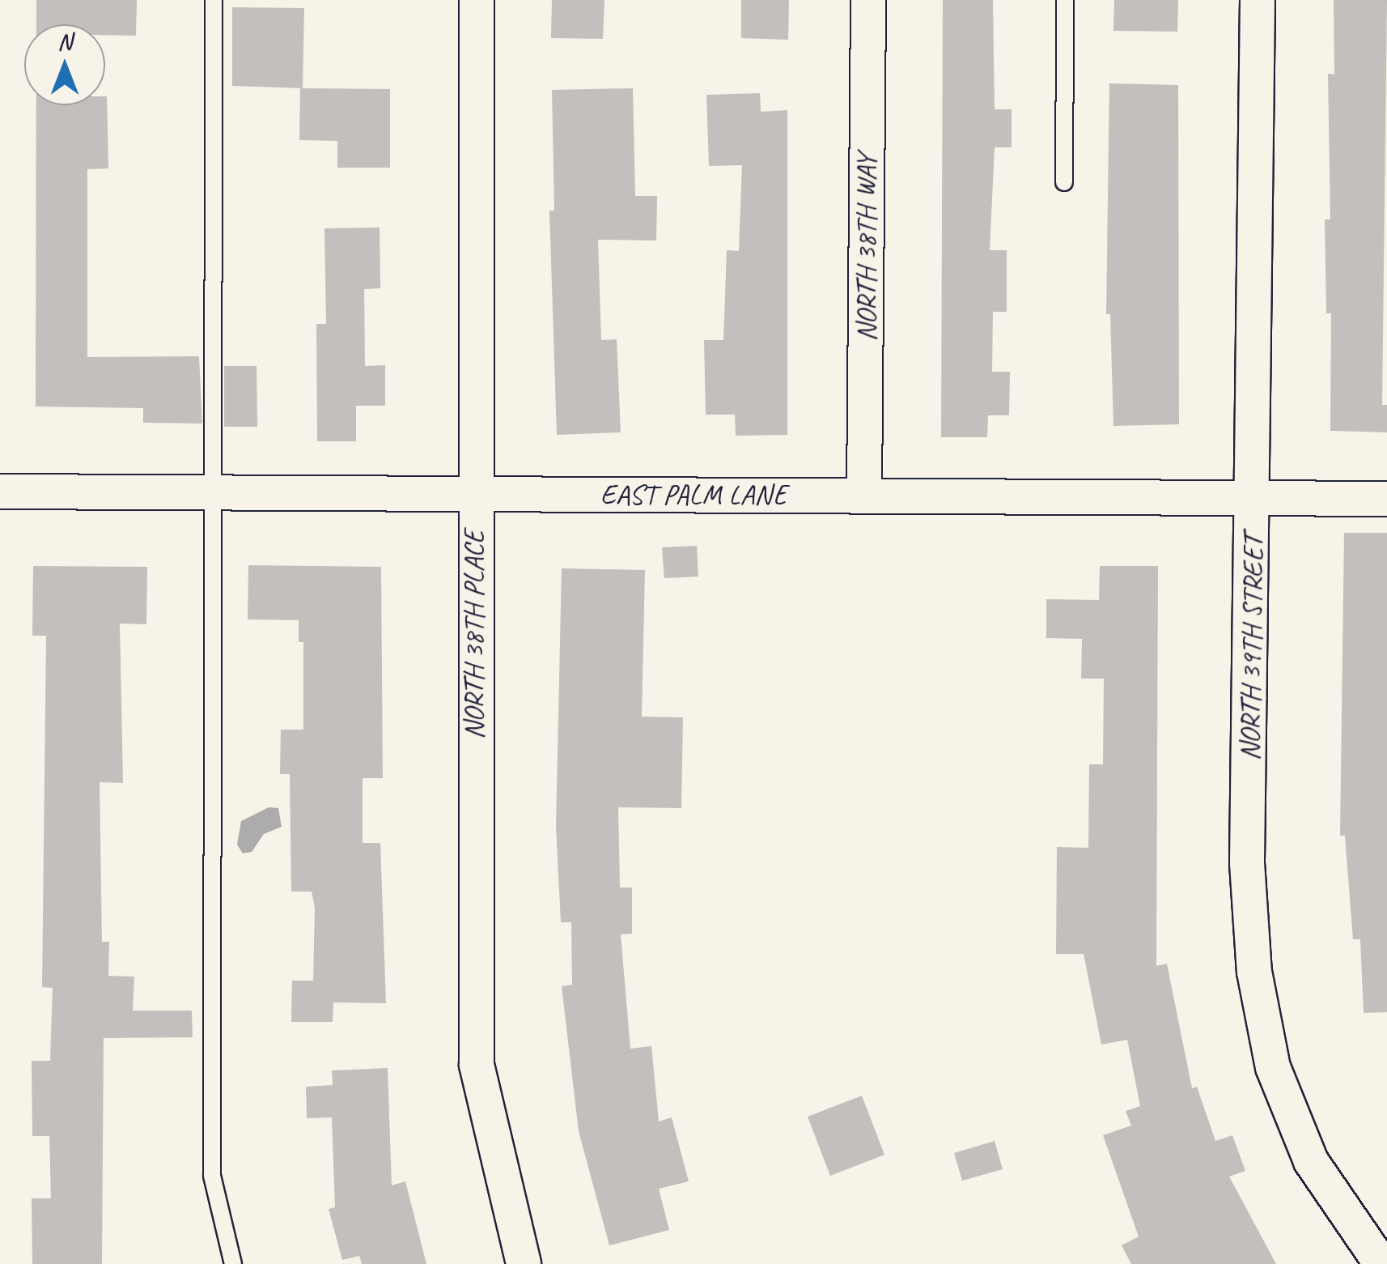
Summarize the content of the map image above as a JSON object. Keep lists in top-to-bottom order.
{
  "streets": {
    "street": [
      "NORTH 38TH WAY",
      "EAST PALM LANE",
      "NORTH 38TH PLACE",
      "NORTH 39TH STREET"
    ]
  },
  "crossings": [
    ["NORTH 38TH WAY", "EAST PALM LANE"],
    ["EAST PALM LANE", "NORTH 38TH PLACE"],
    ["EAST PALM LANE", "NORTH 39TH STREET"]
  ],
  "north": "top"
}
